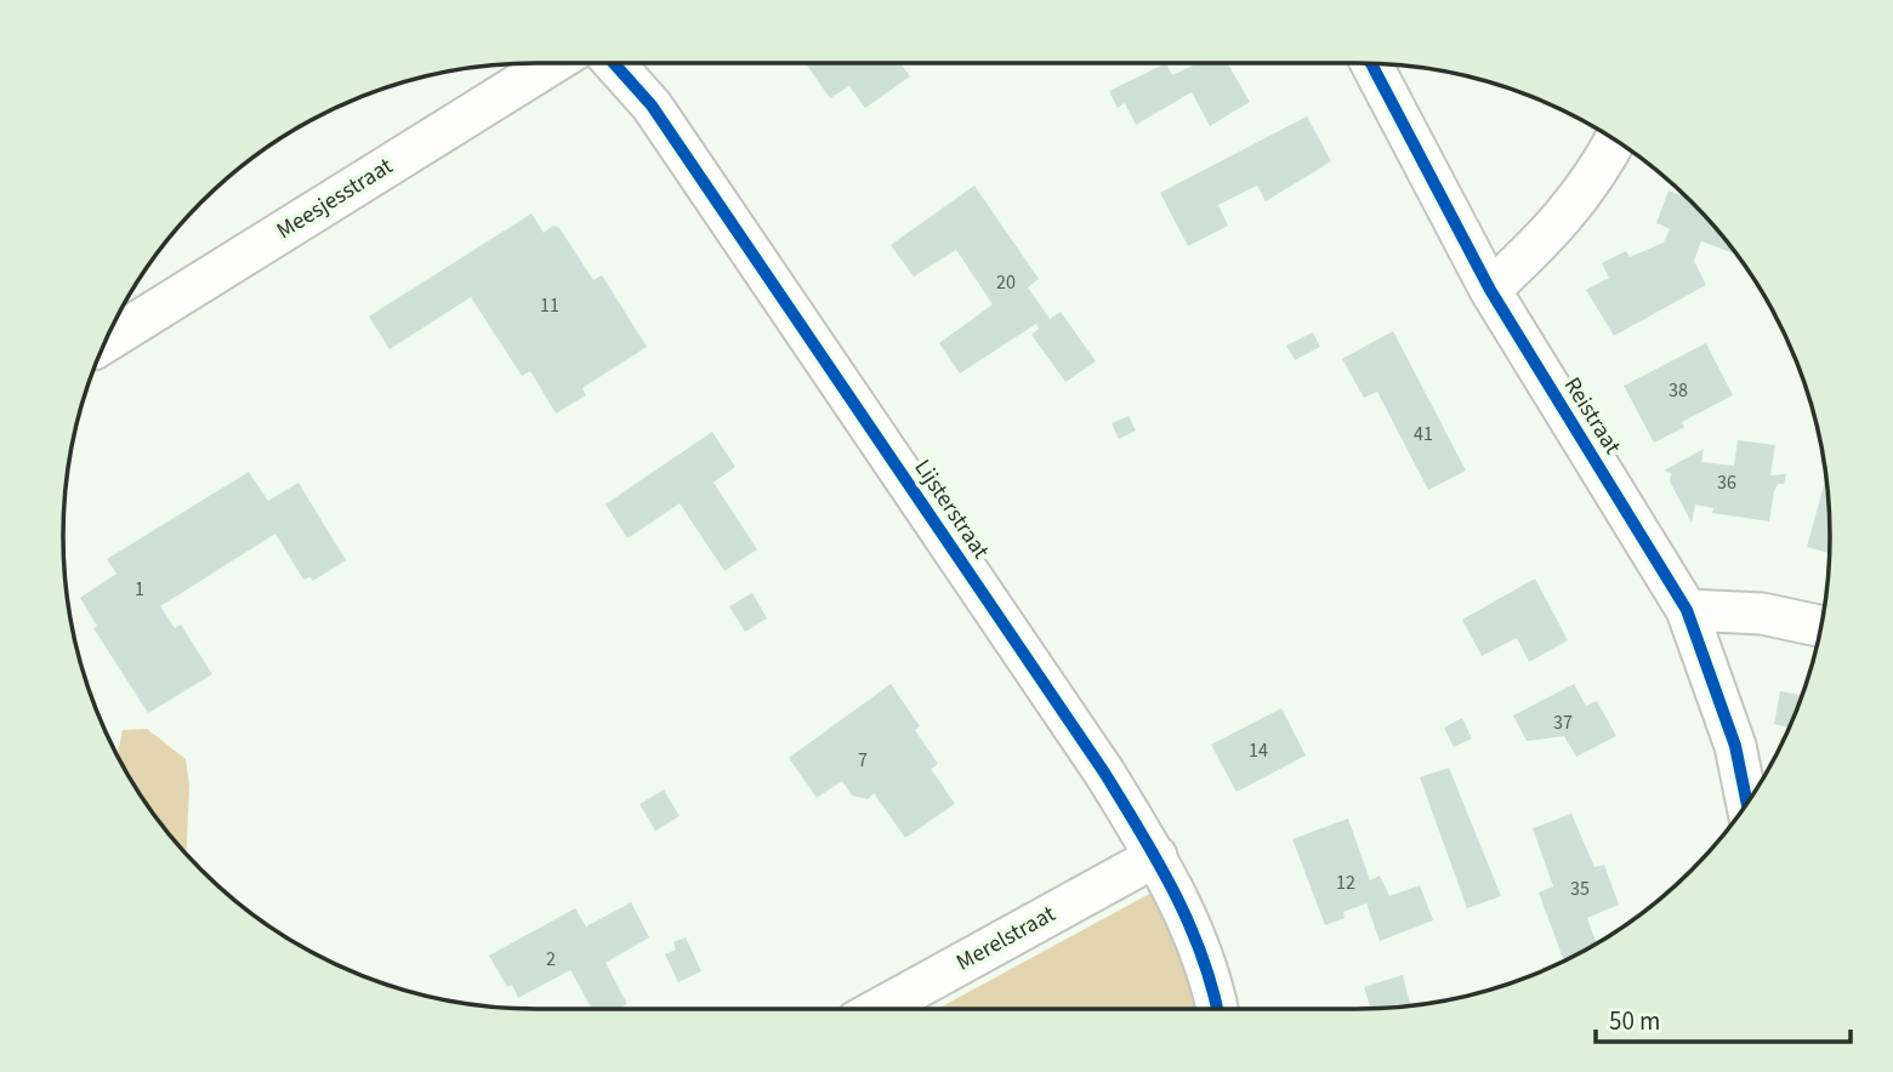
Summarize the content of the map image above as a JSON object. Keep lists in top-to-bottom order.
{
  "streets": {
    "street": [
      "Meesjesstraat",
      "Reistraat",
      "Lijsterstraat",
      "Merelstraat"
    ]
  },
  "crossings": [
    ["Lijsterstraat", "Merelstraat"]
  ],
  "house_numbers": [
    "20",
    "11",
    "38",
    "41",
    "36",
    "1",
    "37",
    "14",
    "7",
    "12",
    "35",
    "2"
  ],
  "scale_bar": "50 m"
}
